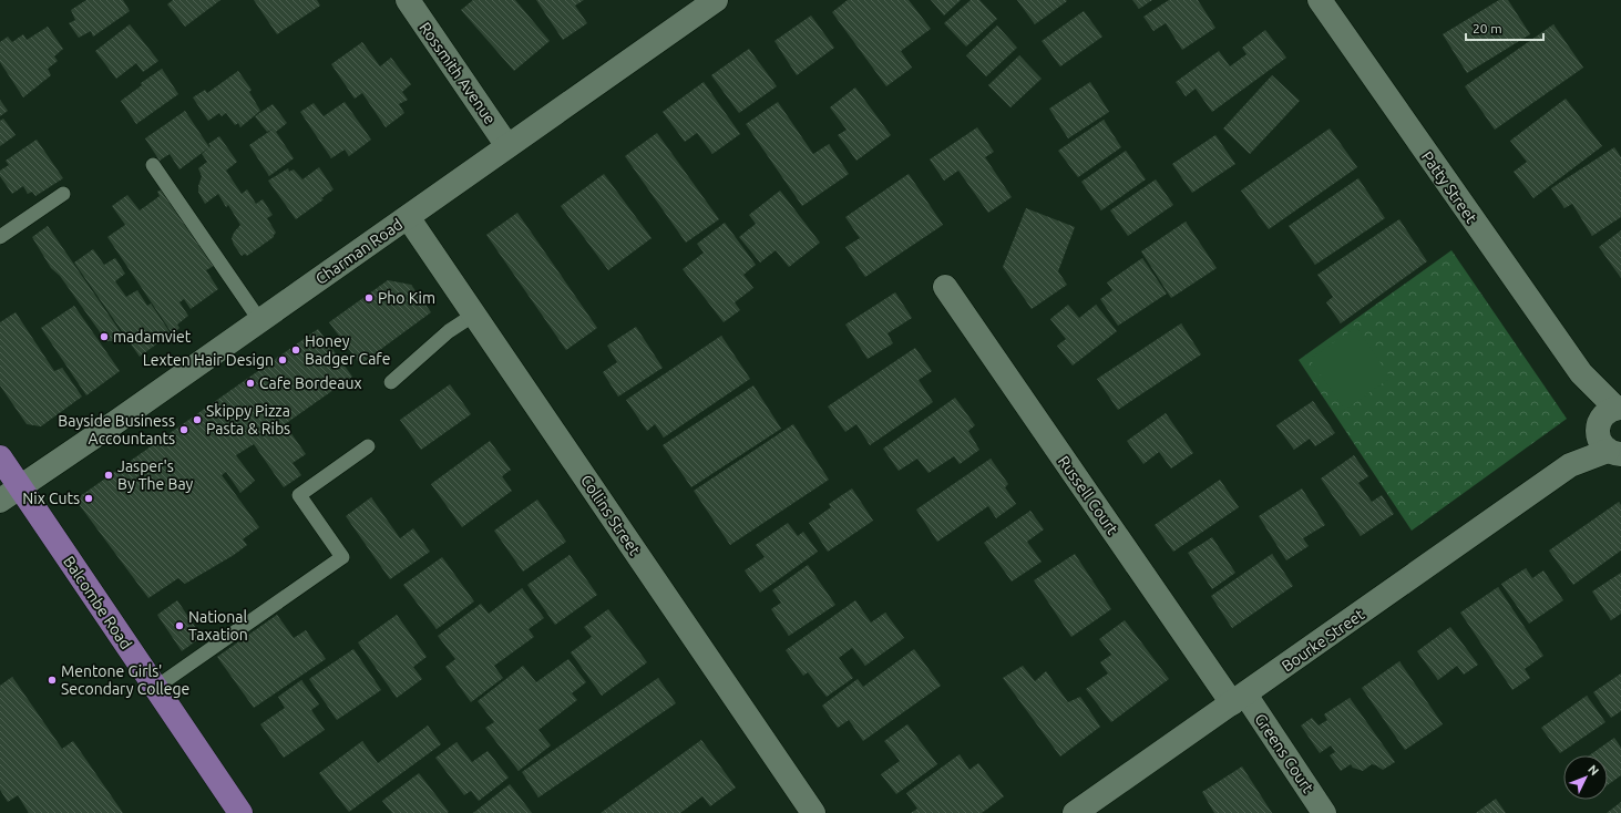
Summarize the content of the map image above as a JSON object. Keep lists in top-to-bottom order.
{
  "streets": {
    "main road": ["Balcombe Road"],
    "street": [
      "Rossmith Avenue",
      "Patty Street",
      "Charman Road",
      "Russell Court",
      "Collins Street",
      "Bourke Street",
      "Greens Court"
    ]
  },
  "crossings": [
    ["Rossmith Avenue", "Charman Road"],
    ["Patty Street", "Bourke Street"],
    ["Charman Road", "Collins Street"],
    ["Charman Road", "Balcombe Road"],
    ["Russell Court", "Bourke Street"],
    ["Russell Court", "Greens Court"],
    ["Bourke Street", "Greens Court"]
  ],
  "places": [
    "Pho Kim",
    "madamviet",
    "Honey Badger Cafe",
    "Lexten Hair Design",
    "Cafe Bordeaux",
    "Skippy Pizza Pasta & Ribs",
    "Bayside Business Accountants",
    "Jasper's By The Bay",
    "Nix Cuts",
    "National Taxation",
    "Mentone Girls' Secondary College"
  ],
  "scale_bar": "20 m",
  "north": "top right"
}
